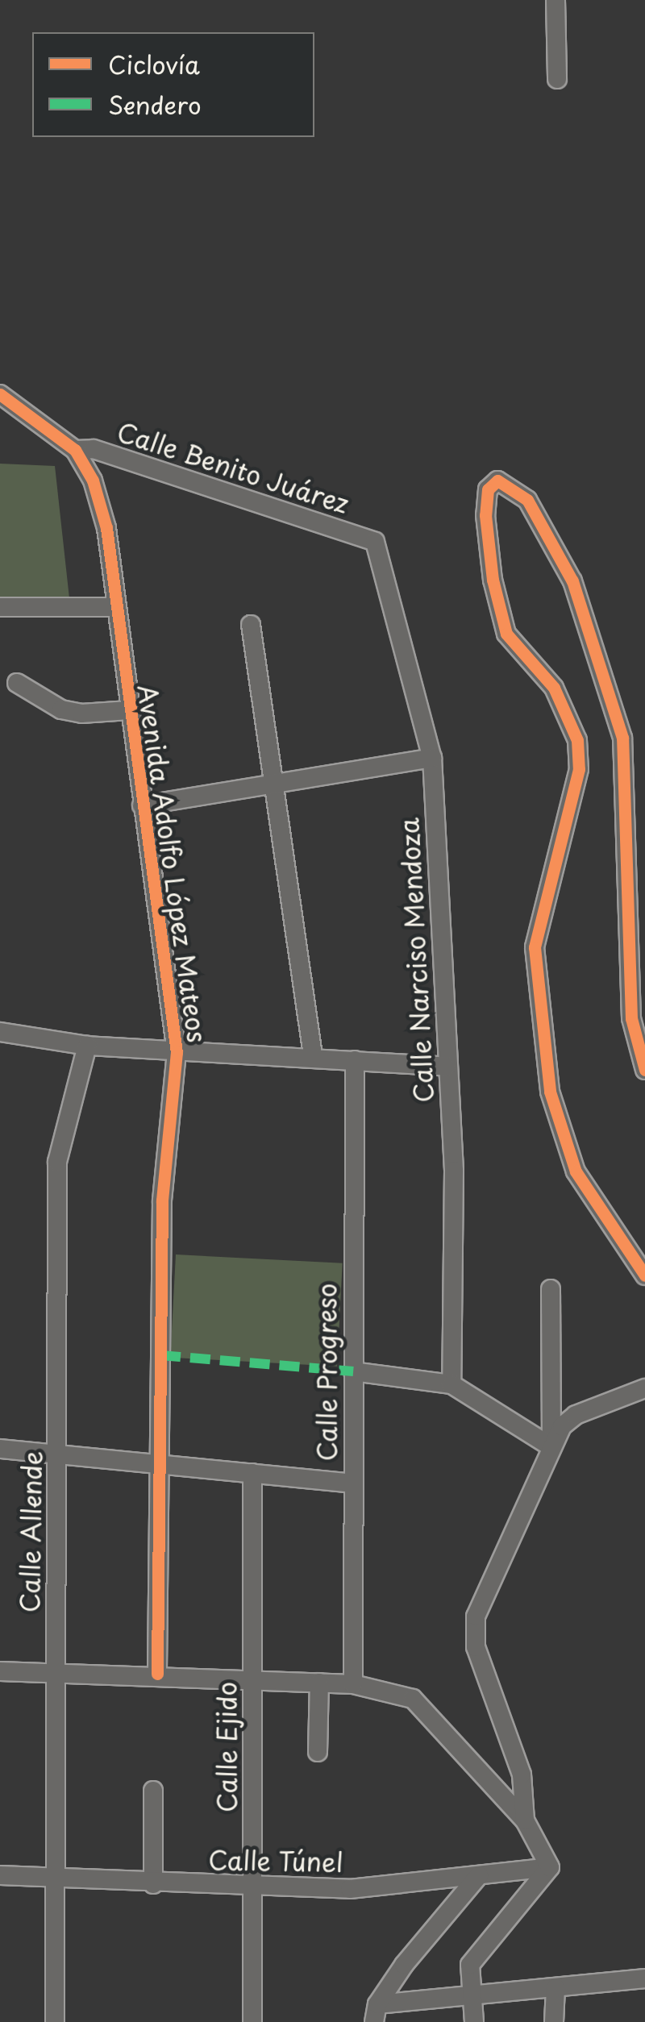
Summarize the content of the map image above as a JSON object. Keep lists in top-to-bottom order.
{
  "streets": {
    "street": [
      "Calle Benito Juárez",
      "Avenida Adolfo López Mateos",
      "Calle Narciso Mendoza",
      "Calle Progreso",
      "Calle Allende",
      "Calle Ejido",
      "Calle Túnel"
    ]
  },
  "crossings": [
    ["Calle Benito Juárez", "Avenida Adolfo López Mateos"],
    ["Calle Benito Juárez", "Calle Narciso Mendoza"],
    ["Calle Allende", "Calle Túnel"],
    ["Calle Ejido", "Calle Túnel"]
  ],
  "legend": ["Ciclovía", "Sendero"]
}
